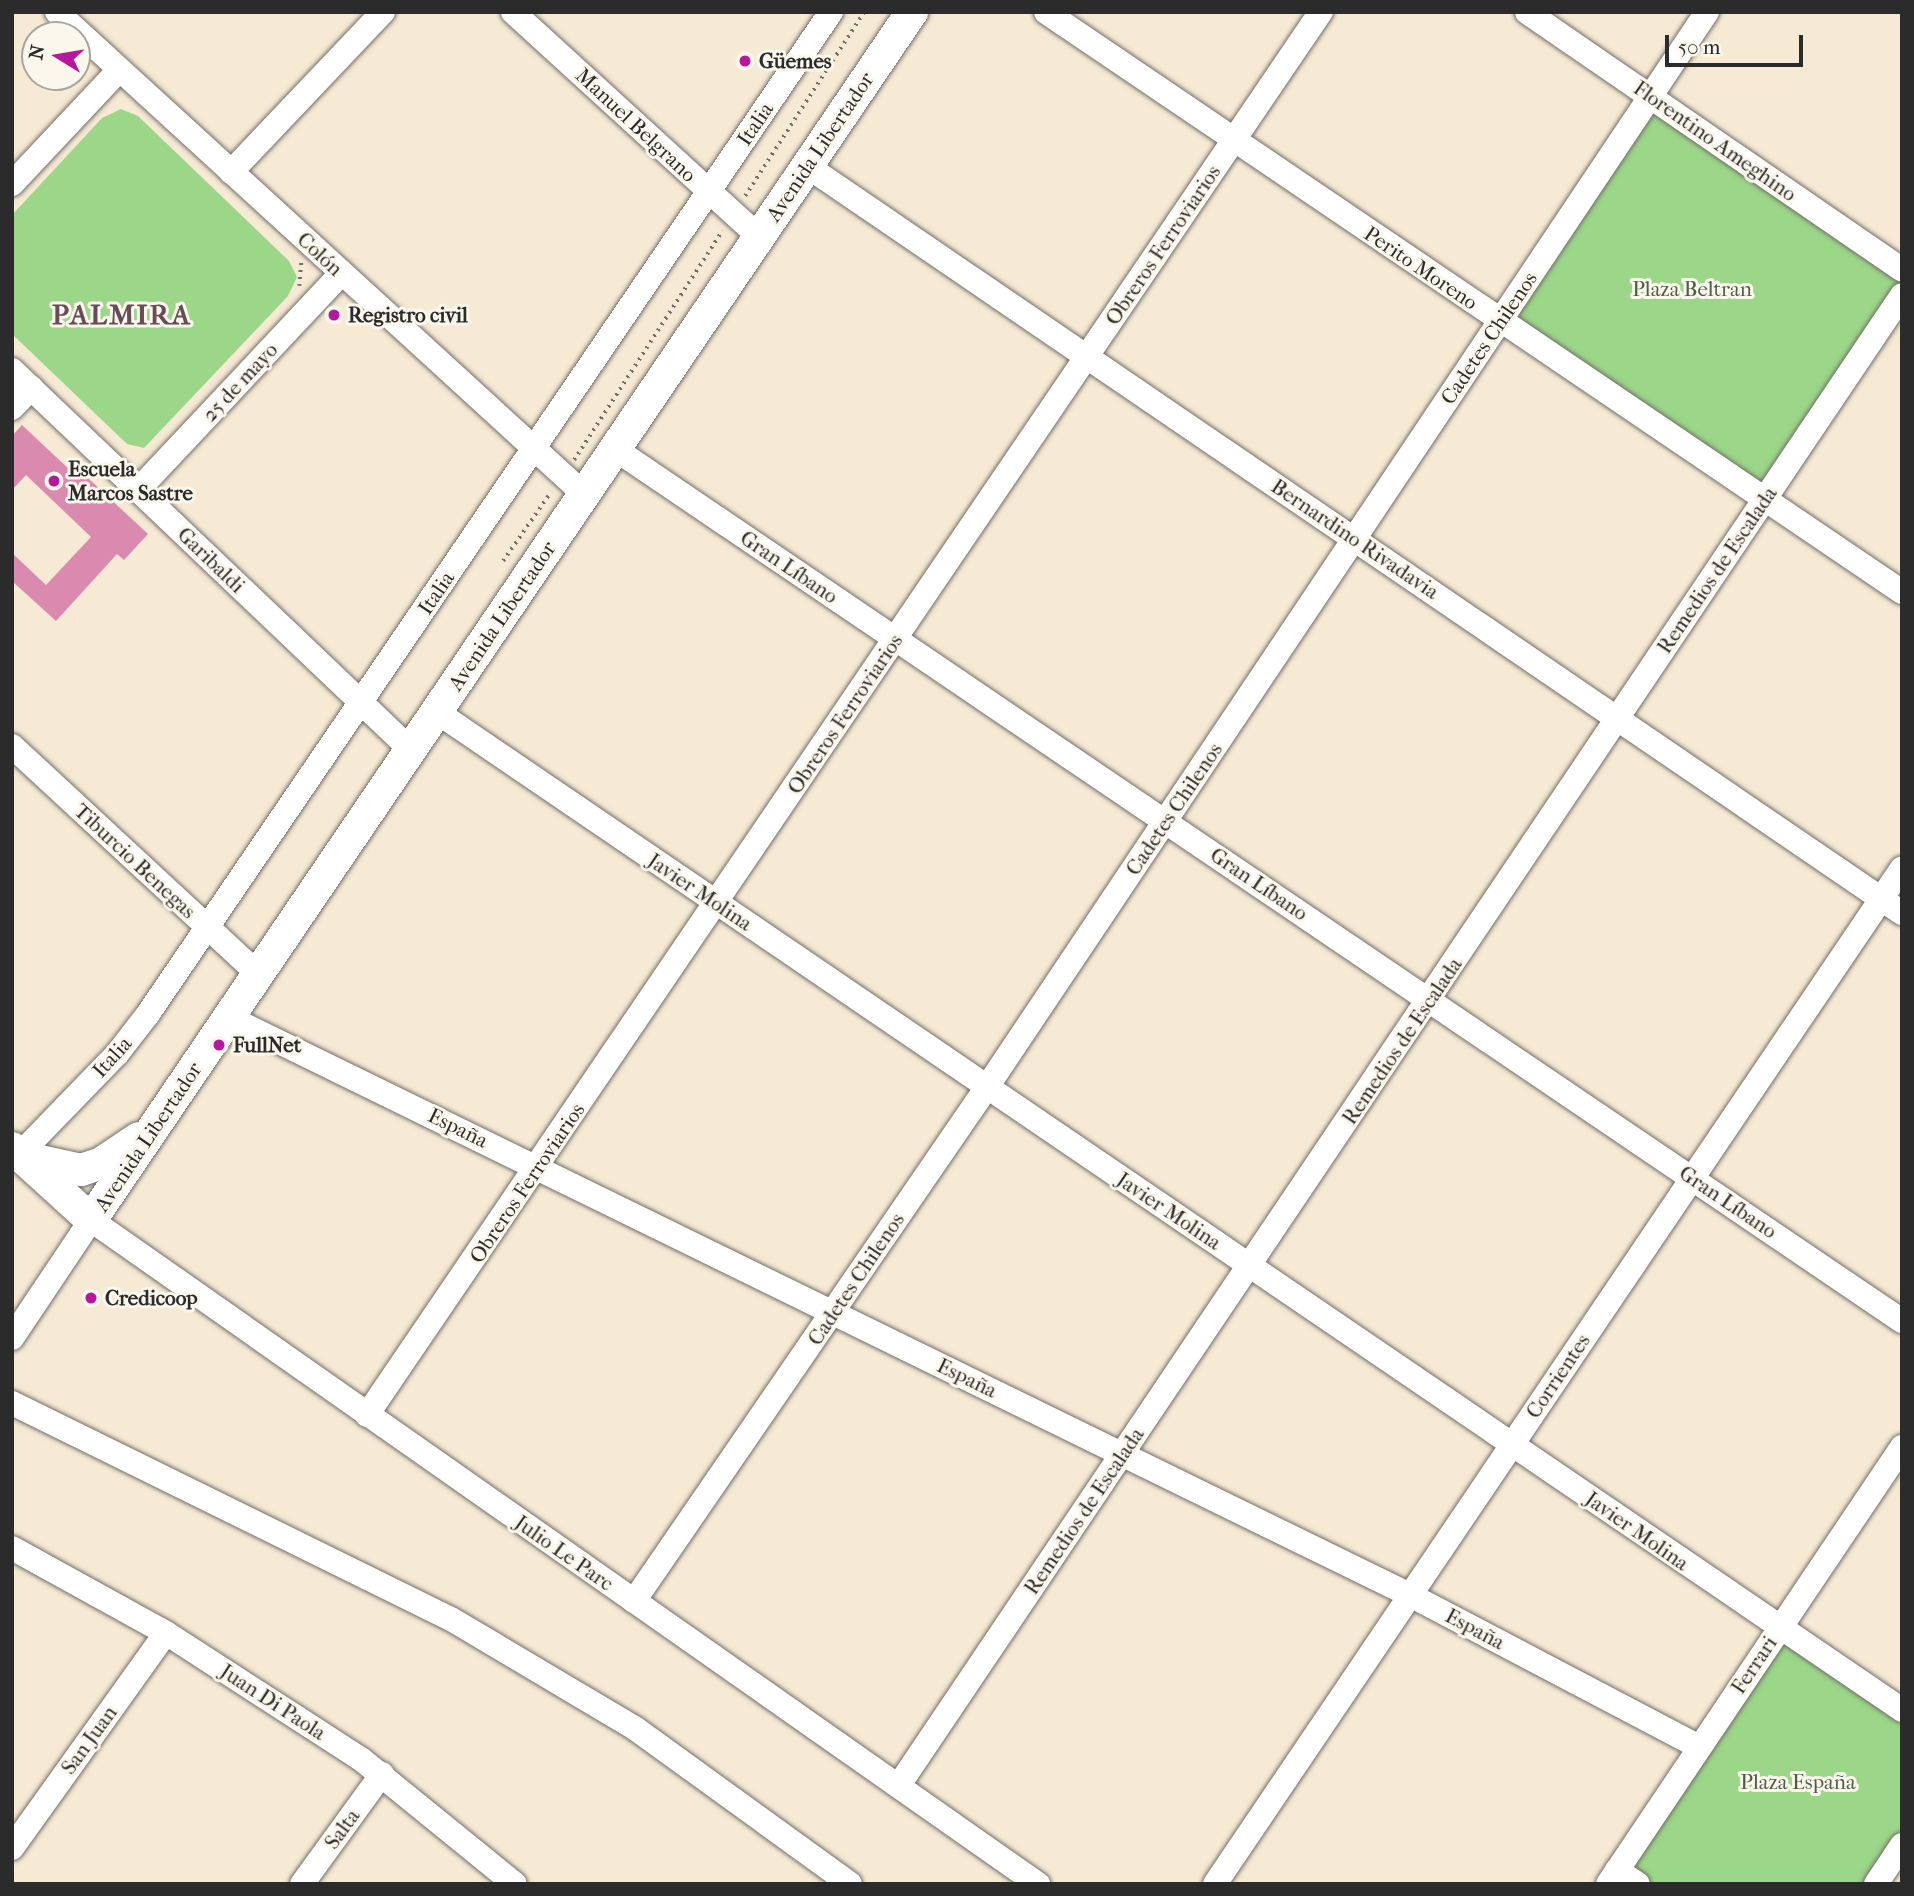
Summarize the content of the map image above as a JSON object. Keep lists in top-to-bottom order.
{
  "streets": {
    "main road": ["Avenida Libertador"],
    "street": [
      "Italia",
      "Manuel Belgrano",
      "Florentino Ameghino",
      "Obreros Ferroviarios",
      "Colón",
      "Perito Moreno",
      "Cadetes Chilenos",
      "25 de mayo",
      "Bernardino Rivadavia",
      "Garibaldi",
      "Gran Líbano",
      "Remedios de Escalada",
      "Tiburcio Benegas",
      "Javier Molina",
      "España",
      "Corrientes",
      "Julio Le Parc",
      "Ferrari",
      "Juan Di Paola",
      "San Juan",
      "Salta"
    ]
  },
  "crossings": [
    ["Italia", "Manuel Belgrano"],
    ["Italia", "Colón"],
    ["Italia", "Garibaldi"],
    ["Italia", "Tiburcio Benegas"],
    ["Manuel Belgrano", "Avenida Libertador"],
    ["Florentino Ameghino", "Cadetes Chilenos"],
    ["Avenida Libertador", "Colón"],
    ["Avenida Libertador", "Bernardino Rivadavia"],
    ["Avenida Libertador", "Garibaldi"],
    ["Avenida Libertador", "Gran Líbano"],
    ["Avenida Libertador", "Tiburcio Benegas"],
    ["Avenida Libertador", "Javier Molina"],
    ["Avenida Libertador", "España"],
    ["Avenida Libertador", "Julio Le Parc"],
    ["Obreros Ferroviarios", "Perito Moreno"],
    ["Obreros Ferroviarios", "Bernardino Rivadavia"],
    ["Obreros Ferroviarios", "Gran Líbano"],
    ["Obreros Ferroviarios", "Javier Molina"],
    ["Obreros Ferroviarios", "España"],
    ["Obreros Ferroviarios", "Julio Le Parc"],
    ["Colón", "25 de mayo"],
    ["Perito Moreno", "Cadetes Chilenos"],
    ["Perito Moreno", "Remedios de Escalada"],
    ["Cadetes Chilenos", "Bernardino Rivadavia"],
    ["Cadetes Chilenos", "Gran Líbano"],
    ["Cadetes Chilenos", "Javier Molina"],
    ["Cadetes Chilenos", "España"],
    ["Cadetes Chilenos", "Julio Le Parc"],
    ["25 de mayo", "Garibaldi"],
    ["Bernardino Rivadavia", "Remedios de Escalada"],
    ["Bernardino Rivadavia", "Corrientes"],
    ["Gran Líbano", "Remedios de Escalada"],
    ["Gran Líbano", "Corrientes"],
    ["Remedios de Escalada", "Javier Molina"],
    ["Remedios de Escalada", "España"],
    ["Remedios de Escalada", "Julio Le Parc"],
    ["Javier Molina", "Corrientes"],
    ["Javier Molina", "Ferrari"],
    ["España", "Corrientes"],
    ["España", "Ferrari"],
    ["Juan Di Paola", "San Juan"],
    ["Juan Di Paola", "Salta"]
  ],
  "districts": ["PALMIRA"],
  "parks": ["Plaza Beltran", "Plaza España"],
  "places": [
    "Güemes",
    "Registro civil",
    "Escuela Marcos Sastre",
    "FullNet",
    "Credicoop"
  ],
  "scale_bar": "50 m",
  "north": "left"
}
